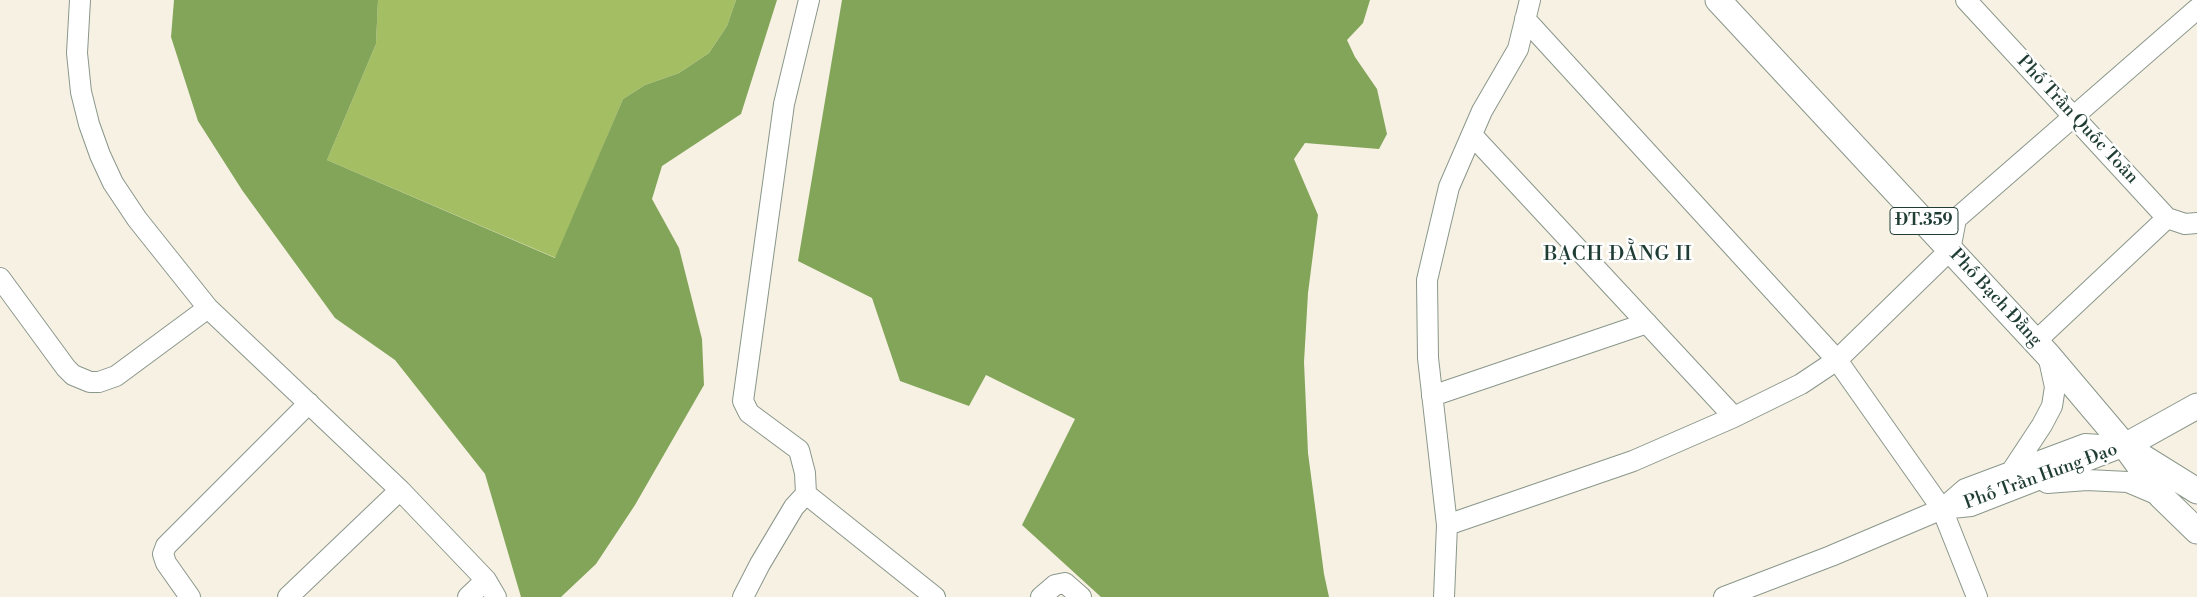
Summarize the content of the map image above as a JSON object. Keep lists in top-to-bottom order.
{
  "streets": {
    "main road": ["ĐT.359", "Phố Bạch Đằng"],
    "street": ["Phố Trần Quốc Toản", "Phố Trần Hưng Đạo"]
  },
  "crossings": [
    ["ĐT.359", "Phố Bạch Đằng"],
    ["ĐT.359", "Phố Trần Hưng Đạo"],
    ["Phố Bạch Đằng", "Phố Trần Hưng Đạo"]
  ],
  "districts": ["BẠCH ĐẰNG II"]
}
